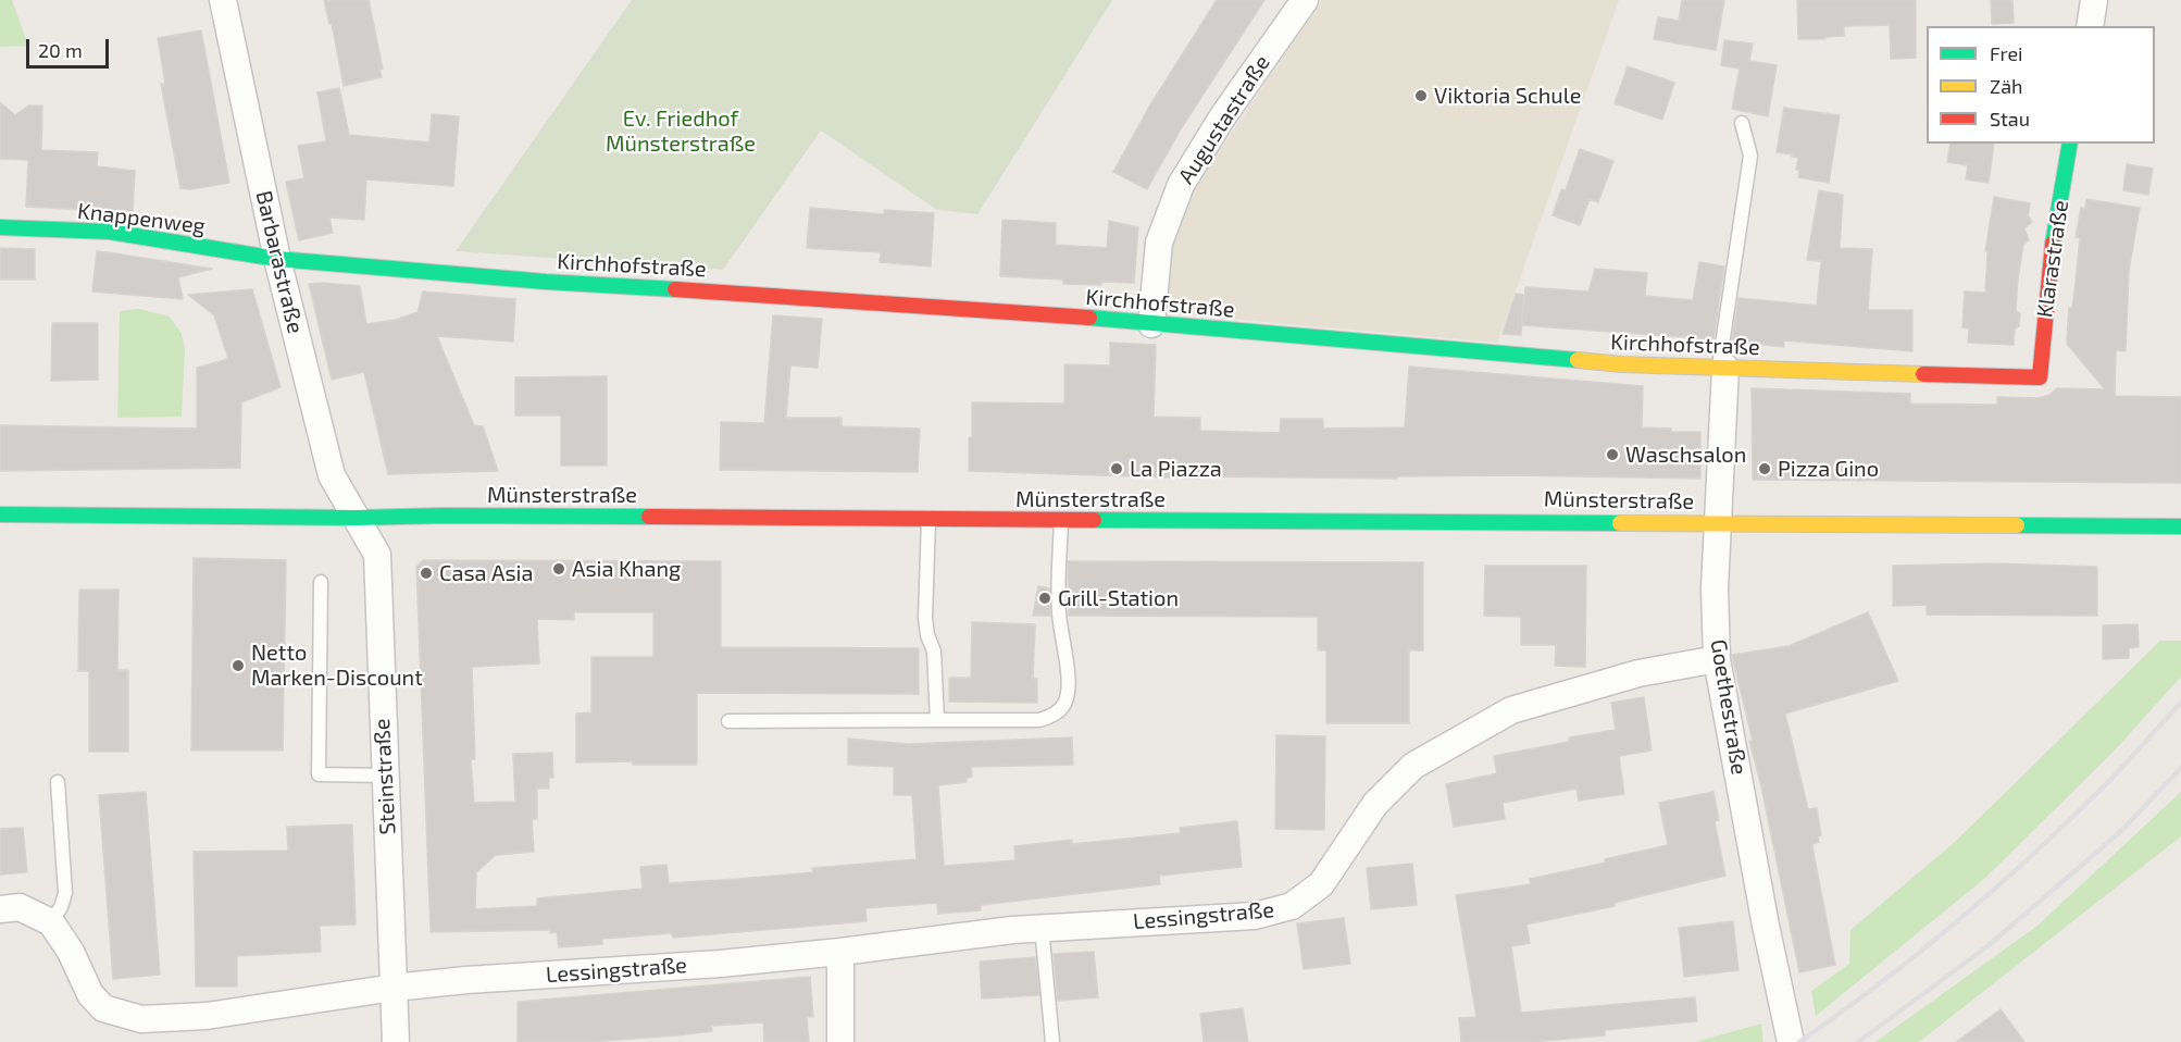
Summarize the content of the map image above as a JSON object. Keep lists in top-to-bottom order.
{
  "streets": {
    "street": [
      "Augustastraße",
      "Knappenweg",
      "Klarastraße",
      "Barbarastraße",
      "Kirchhofstraße",
      "Münsterstraße",
      "Goethestraße",
      "Steinstraße",
      "Lessingstraße"
    ]
  },
  "crossings": [
    ["Augustastraße", "Kirchhofstraße"],
    ["Knappenweg", "Barbarastraße"],
    ["Knappenweg", "Kirchhofstraße"],
    ["Klarastraße", "Kirchhofstraße"],
    ["Barbarastraße", "Kirchhofstraße"],
    ["Barbarastraße", "Münsterstraße"],
    ["Barbarastraße", "Steinstraße"],
    ["Kirchhofstraße", "Goethestraße"],
    ["Münsterstraße", "Goethestraße"],
    ["Münsterstraße", "Steinstraße"],
    ["Goethestraße", "Lessingstraße"],
    ["Steinstraße", "Lessingstraße"]
  ],
  "parks": ["Ev. Friedhof Münsterstraße"],
  "places": [
    "Viktoria Schule",
    "Waschsalon",
    "La Piazza",
    "Pizza Gino",
    "Asia Khang",
    "Casa Asia",
    "Grill-Station",
    "Netto Marken-Discount"
  ],
  "legend": ["Frei", "Zäh", "Stau"],
  "scale_bar": "20 m"
}
